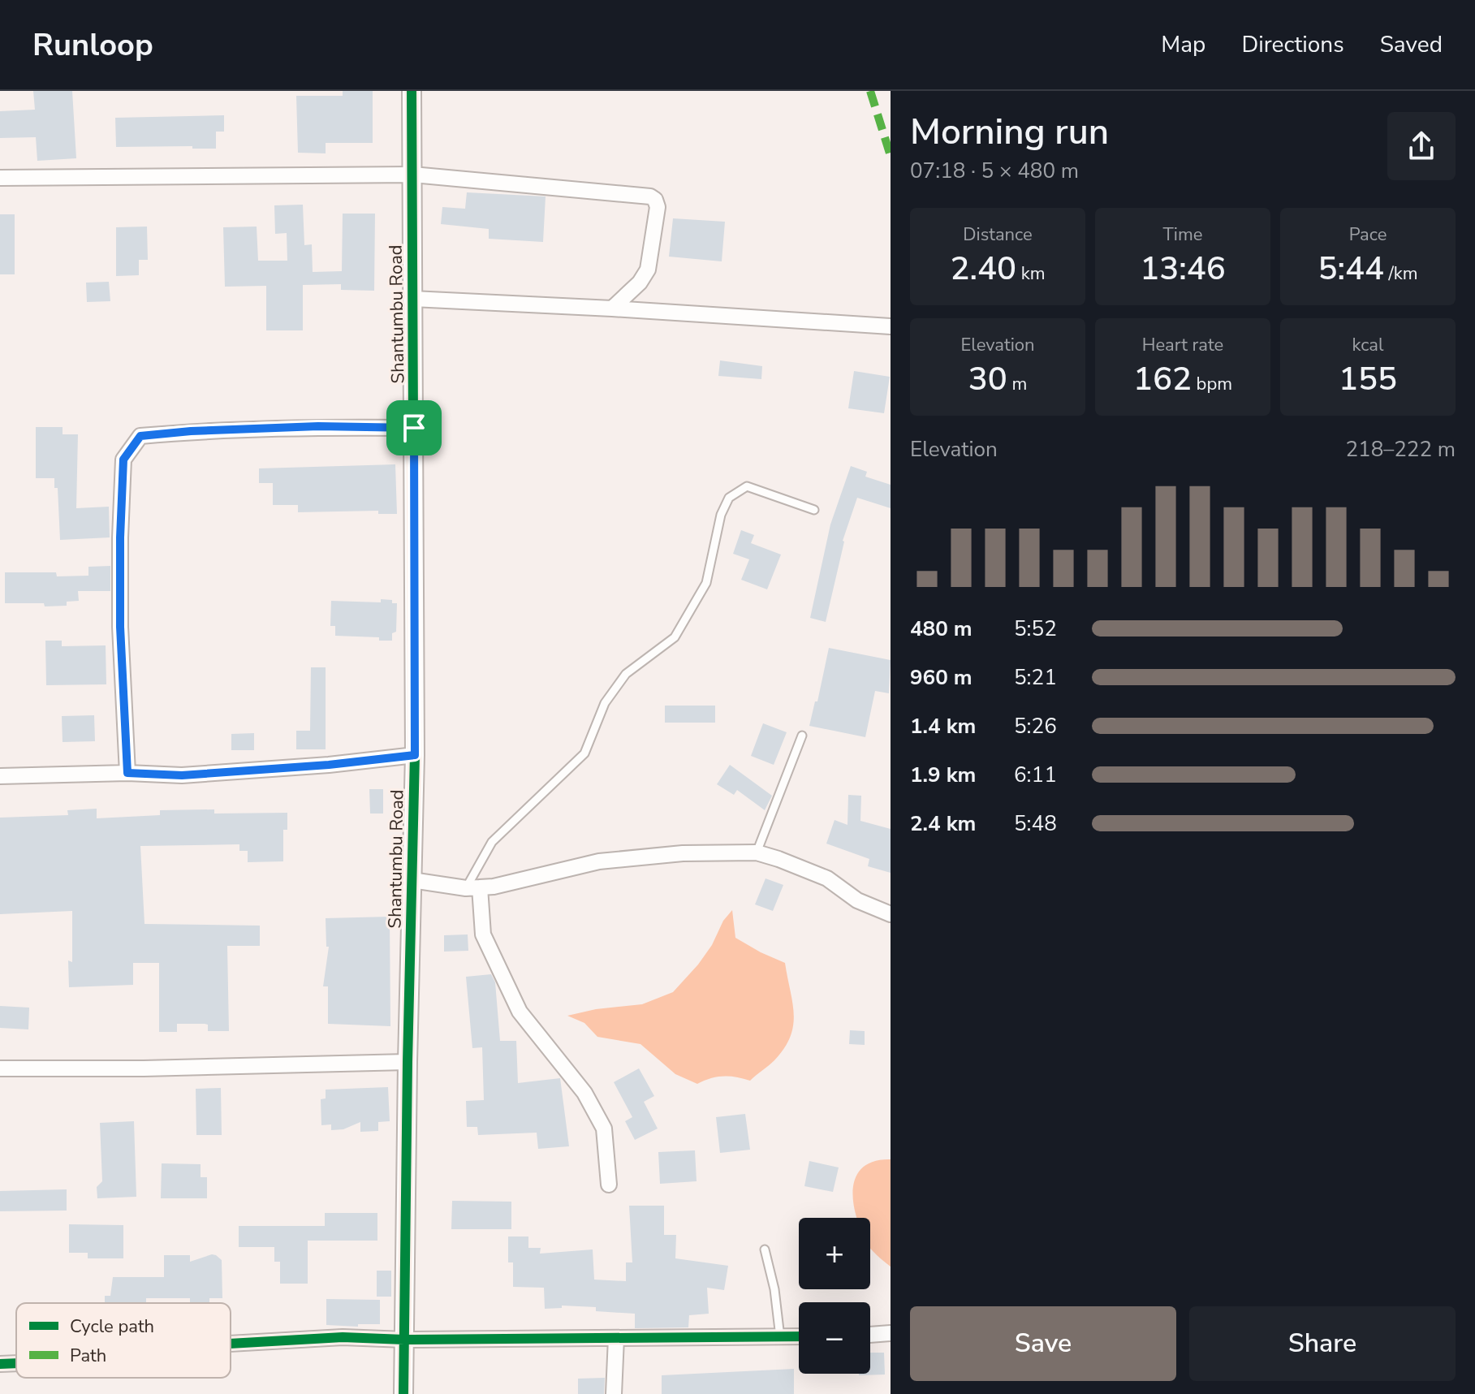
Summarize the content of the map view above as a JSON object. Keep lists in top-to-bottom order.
{
  "streets": {
    "street": ["Shantumbu Road"]
  },
  "legend": ["Cycle path", "Path"],
  "page": {
    "header": "Runloop",
    "nav": ["Map", "Directions", "Saved"],
    "heading": ["Morning run", "07:18 · 5 × 480 m"],
    "stats": [
      ["Distance", "2.40 km"],
      ["Time", "13:46"],
      ["Pace", "5:44 /km"],
      ["Elevation", "30 m"],
      ["Heart rate", "162 bpm"],
      ["kcal", "155"]
    ],
    "chart": ["Elevation", "218–222 m"],
    "list": [
      {
        "name": "480 m",
        "note": "5:52"
      },
      {
        "name": "960 m",
        "note": "5:21"
      },
      {
        "name": "1.4 km",
        "note": "5:26"
      },
      {
        "name": "1.9 km",
        "note": "6:11"
      },
      {
        "name": "2.4 km",
        "note": "5:48"
      }
    ],
    "map_buttons": ["+", "−"],
    "buttons": ["Save", "Share"]
  }
}
